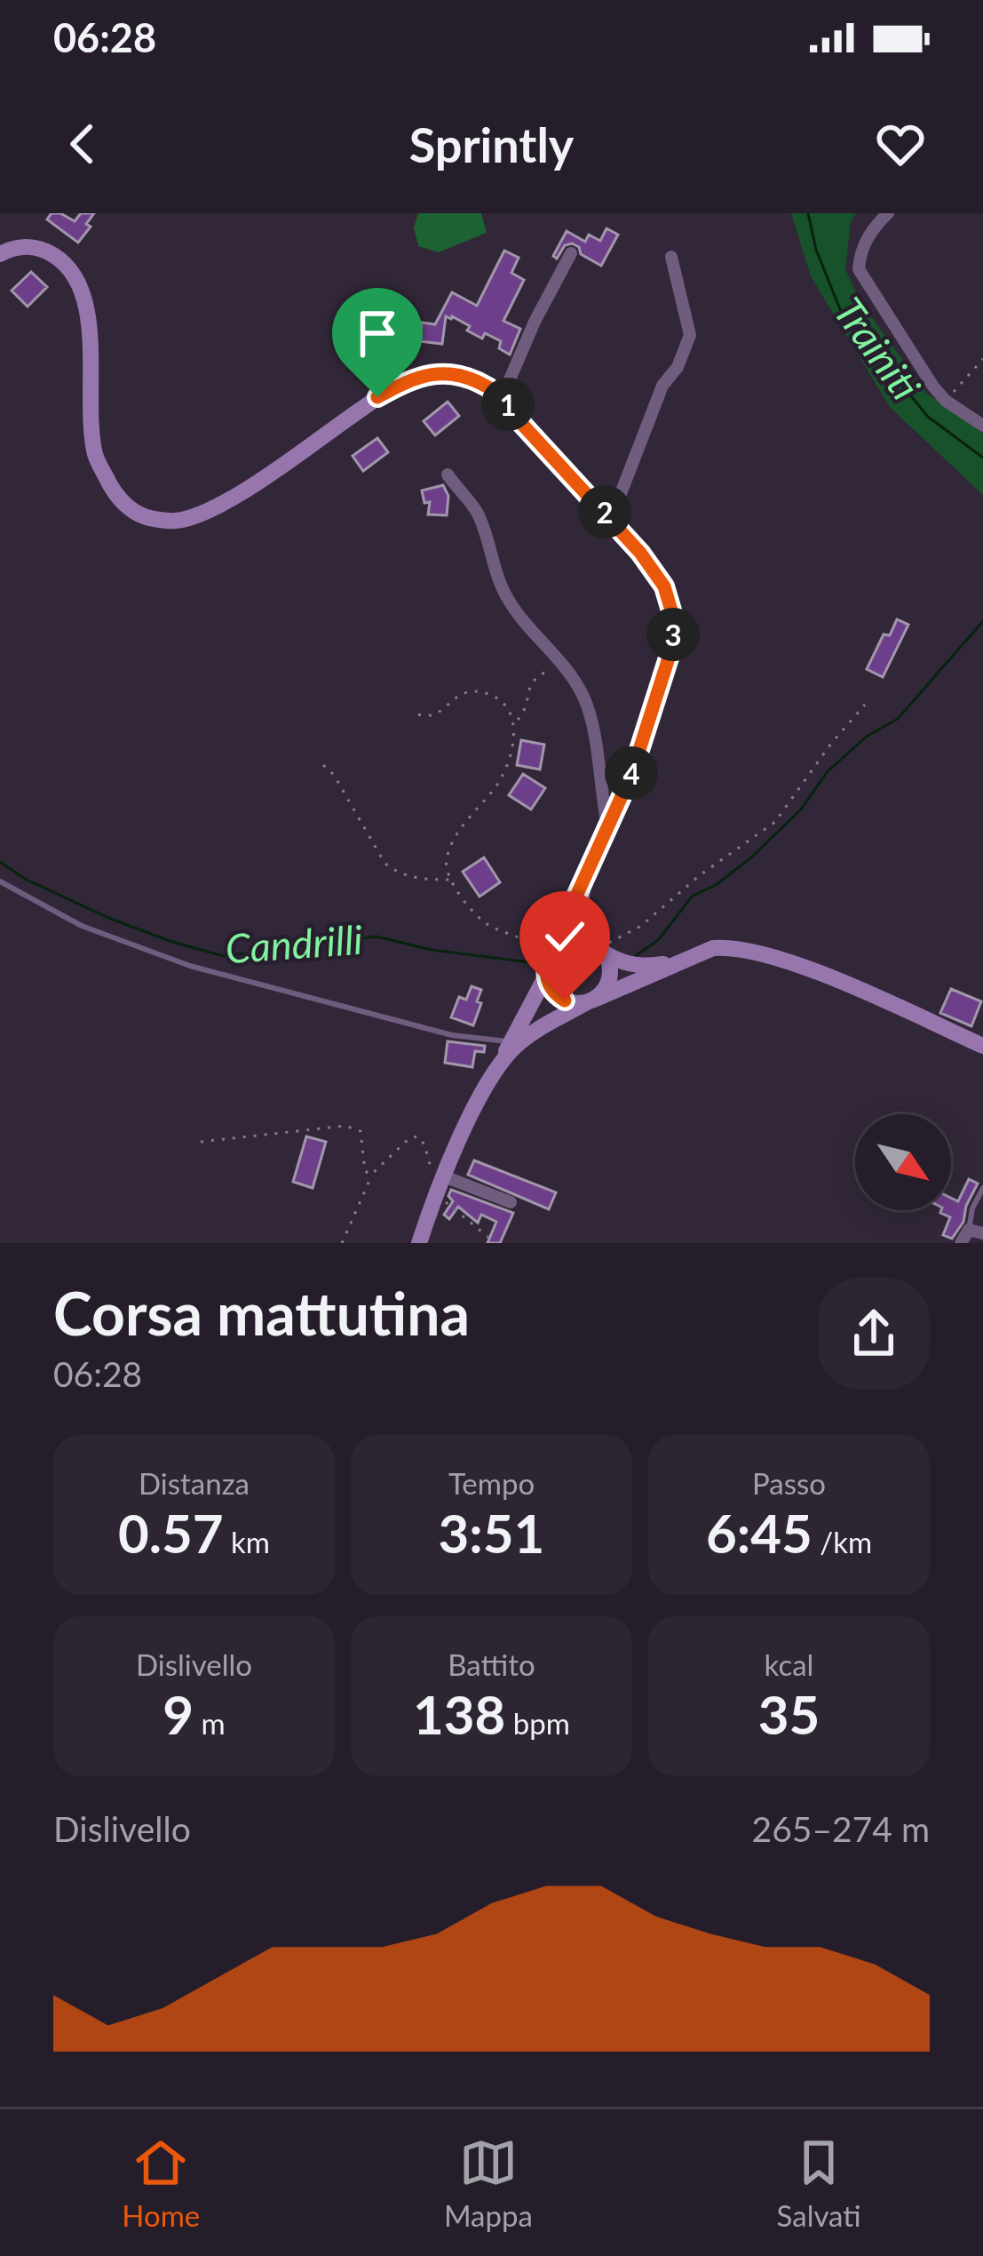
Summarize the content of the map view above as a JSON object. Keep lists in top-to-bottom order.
{
  "water": ["Trainiti", "Candrilli"],
  "north": "bottom right",
  "page": {
    "status": "06:28",
    "header": "Sprintly",
    "pins": [
      "1",
      "2",
      "3",
      "4"
    ],
    "heading": ["Corsa mattutina", "06:28"],
    "stats": [
      ["Distanza", "0.57 km"],
      ["Tempo", "3:51"],
      ["Passo", "6:45 /km"],
      ["Dislivello", "9 m"],
      ["Battito", "138 bpm"],
      ["kcal", "35"]
    ],
    "chart": ["Dislivello", "265–274 m"],
    "tabs": ["Home", "Mappa", "Salvati"]
  }
}
